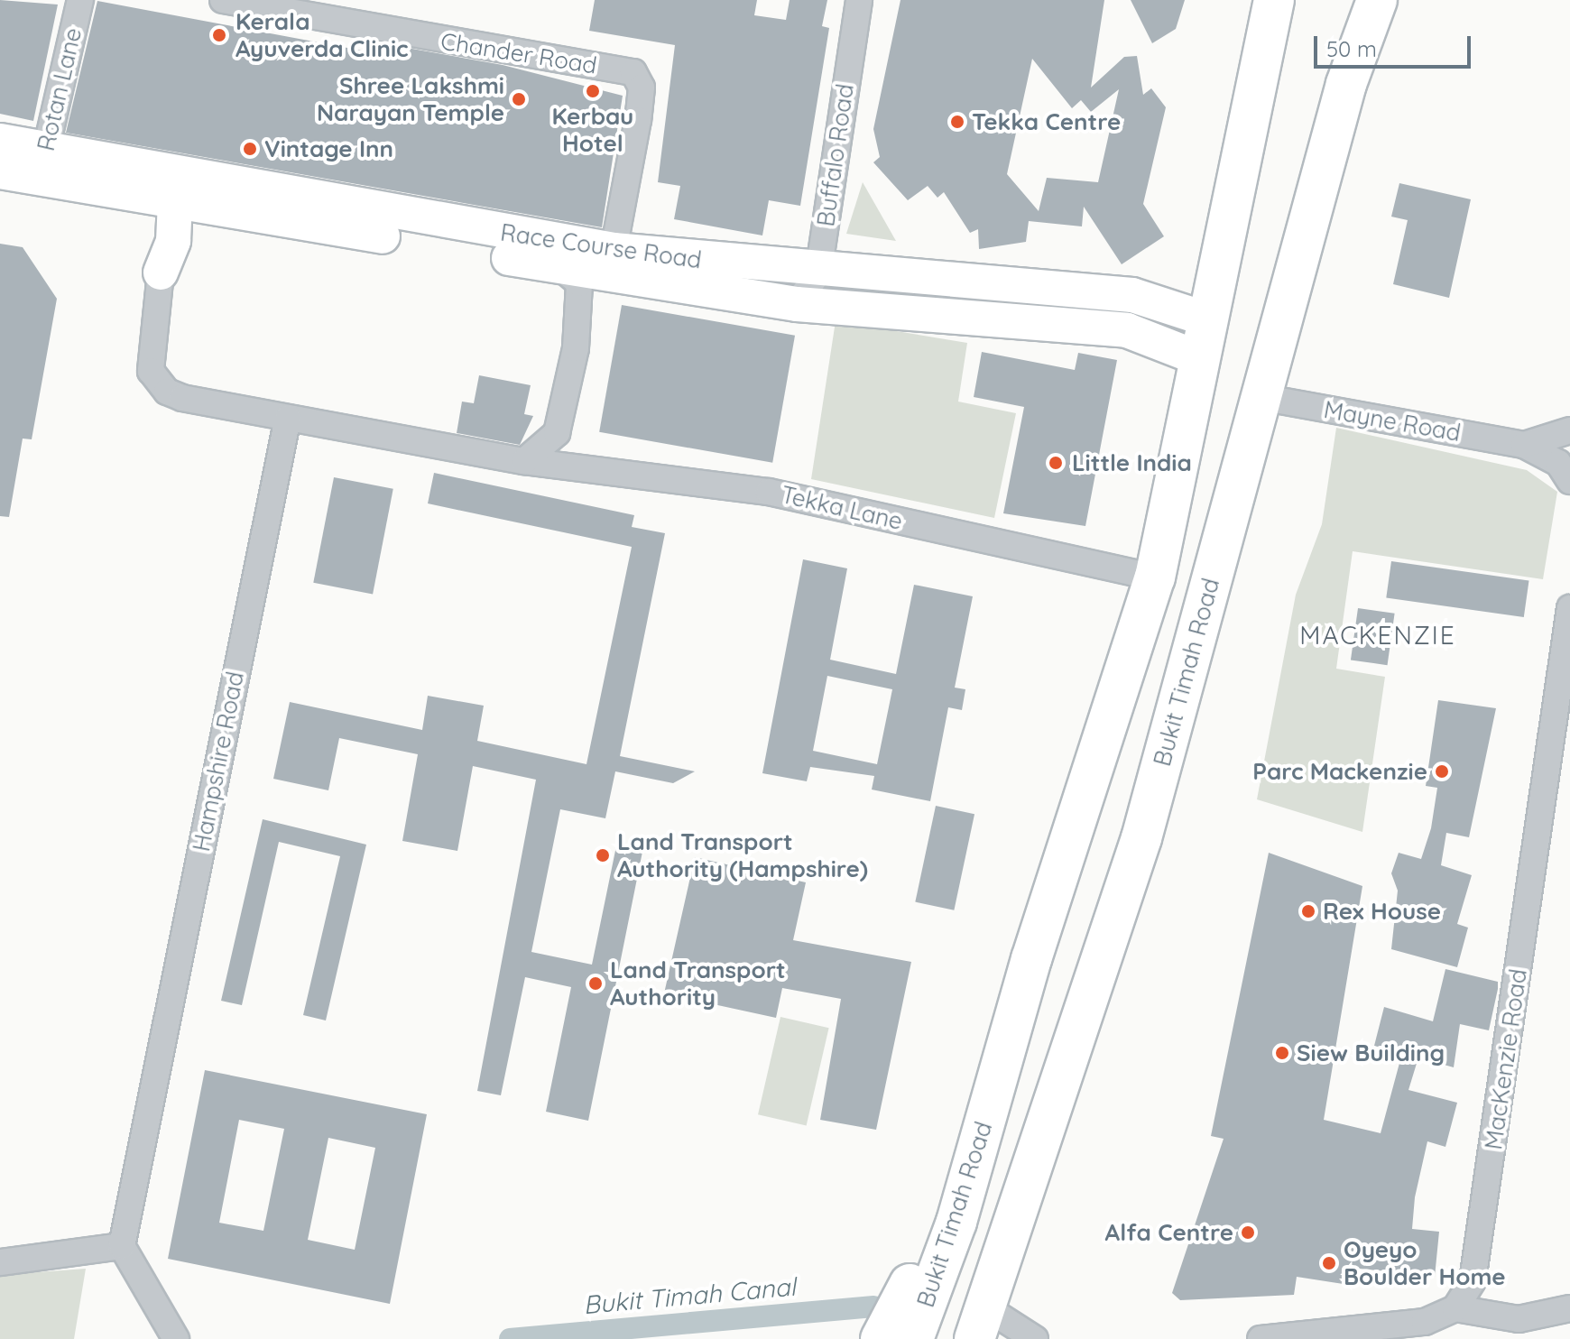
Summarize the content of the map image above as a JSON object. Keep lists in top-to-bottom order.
{
  "streets": {
    "highway": ["Bukit Timah Road"],
    "street": [
      "Chander Road",
      "Rotan Lane",
      "Buffalo Road",
      "Race Course Road",
      "Mayne Road",
      "Tekka Lane",
      "Hampshire Road",
      "MacKenzie Road"
    ]
  },
  "crossings": [
    ["Chander Road", "Race Course Road"],
    ["Rotan Lane", "Race Course Road"],
    ["Buffalo Road", "Race Course Road"],
    ["Race Course Road", "Bukit Timah Road"],
    ["Mayne Road", "Bukit Timah Road"],
    ["Tekka Lane", "Bukit Timah Road"],
    ["Tekka Lane", "Hampshire Road"]
  ],
  "districts": ["MACKENZIE"],
  "water": ["Bukit Timah Canal"],
  "places": [
    "Kerala Ayuverda Clinic",
    "Kerbau Hotel",
    "Shree Lakshmi Narayan Temple",
    "Tekka Centre",
    "Vintage Inn",
    "Little India",
    "Parc Mackenzie",
    "Land Transport Authority (Hampshire)",
    "Rex House",
    "Land Transport Authority",
    "Siew Building",
    "Alfa Centre",
    "Oyeyo Boulder Home"
  ],
  "scale_bar": "50 m"
}
